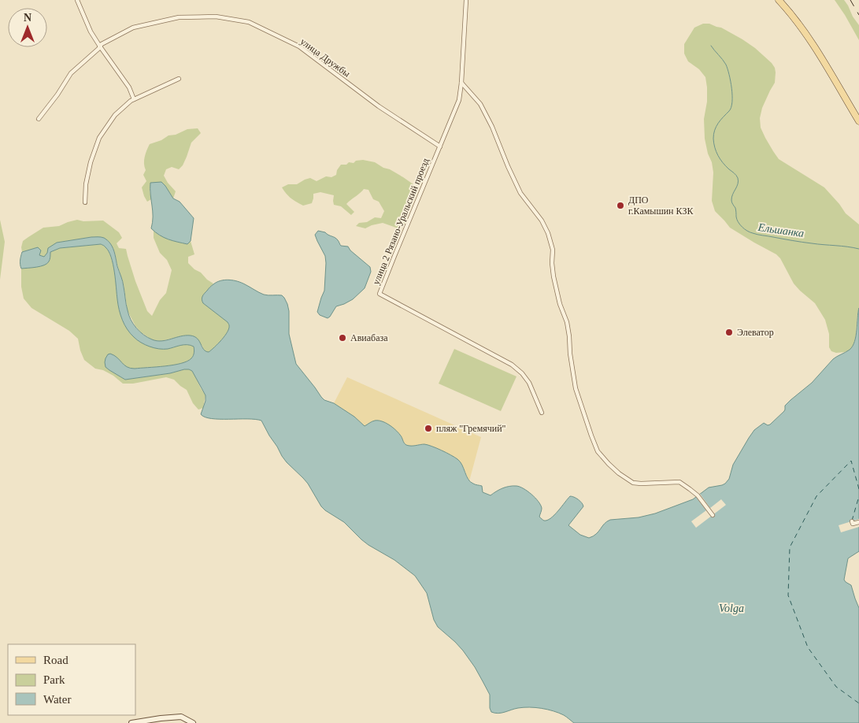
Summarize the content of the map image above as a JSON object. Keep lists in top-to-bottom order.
{
  "streets": {
    "street": ["улица Дружбы", "улица 2 Рязано-Уральский проезд"]
  },
  "crossings": [
    ["улица Дружбы", "улица 2 Рязано-Уральский проезд"]
  ],
  "water": ["Ельшанка", "Volga"],
  "places": [
    "ДПО г.Камышин КЗК",
    "Элеватор",
    "Авиабаза",
    "пляж \"Гремячий\""
  ],
  "legend": ["Road", "Park", "Water"],
  "north": "top"
}
